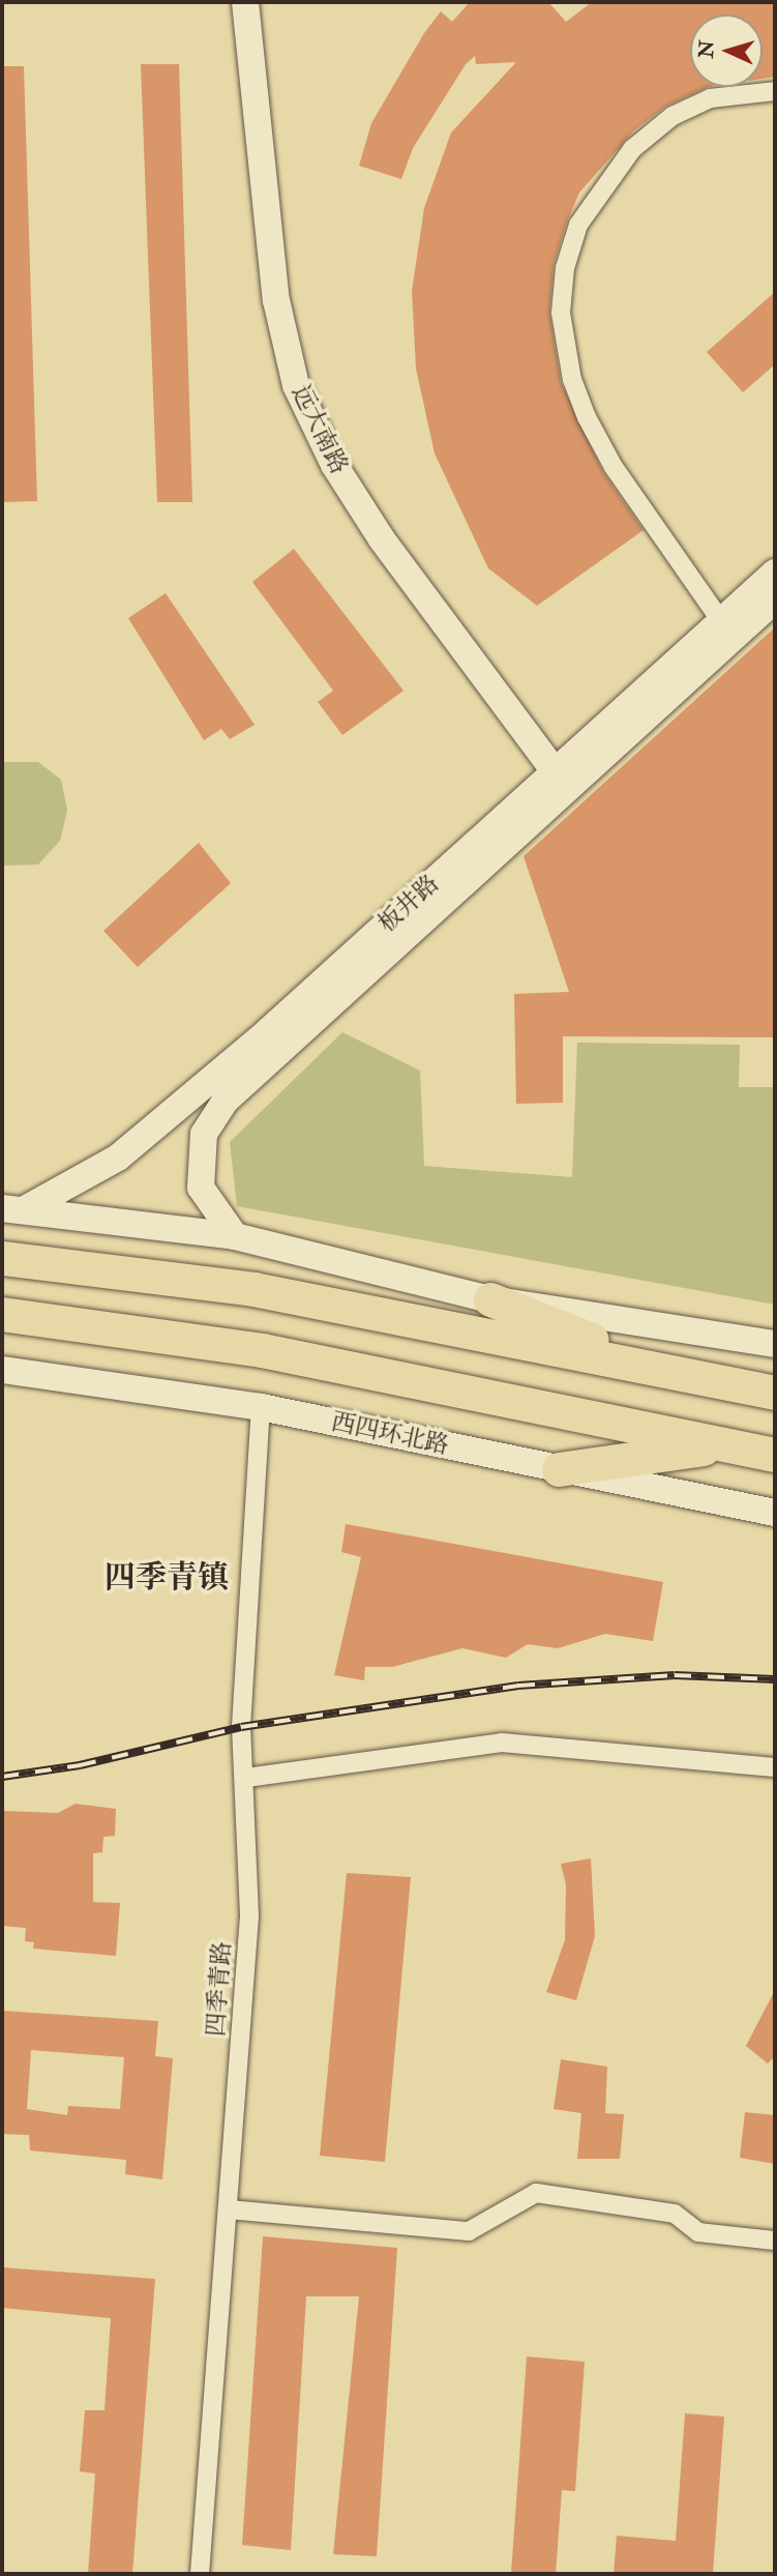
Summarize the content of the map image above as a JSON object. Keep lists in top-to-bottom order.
{
  "streets": {
    "street": [
      "远大南路",
      "板井路",
      "西四环北路",
      "四季青路"
    ]
  },
  "crossings": [
    ["远大南路", "板井路"],
    ["西四环北路", "四季青路"]
  ],
  "districts": ["四季青镇"],
  "north": "left"
}
